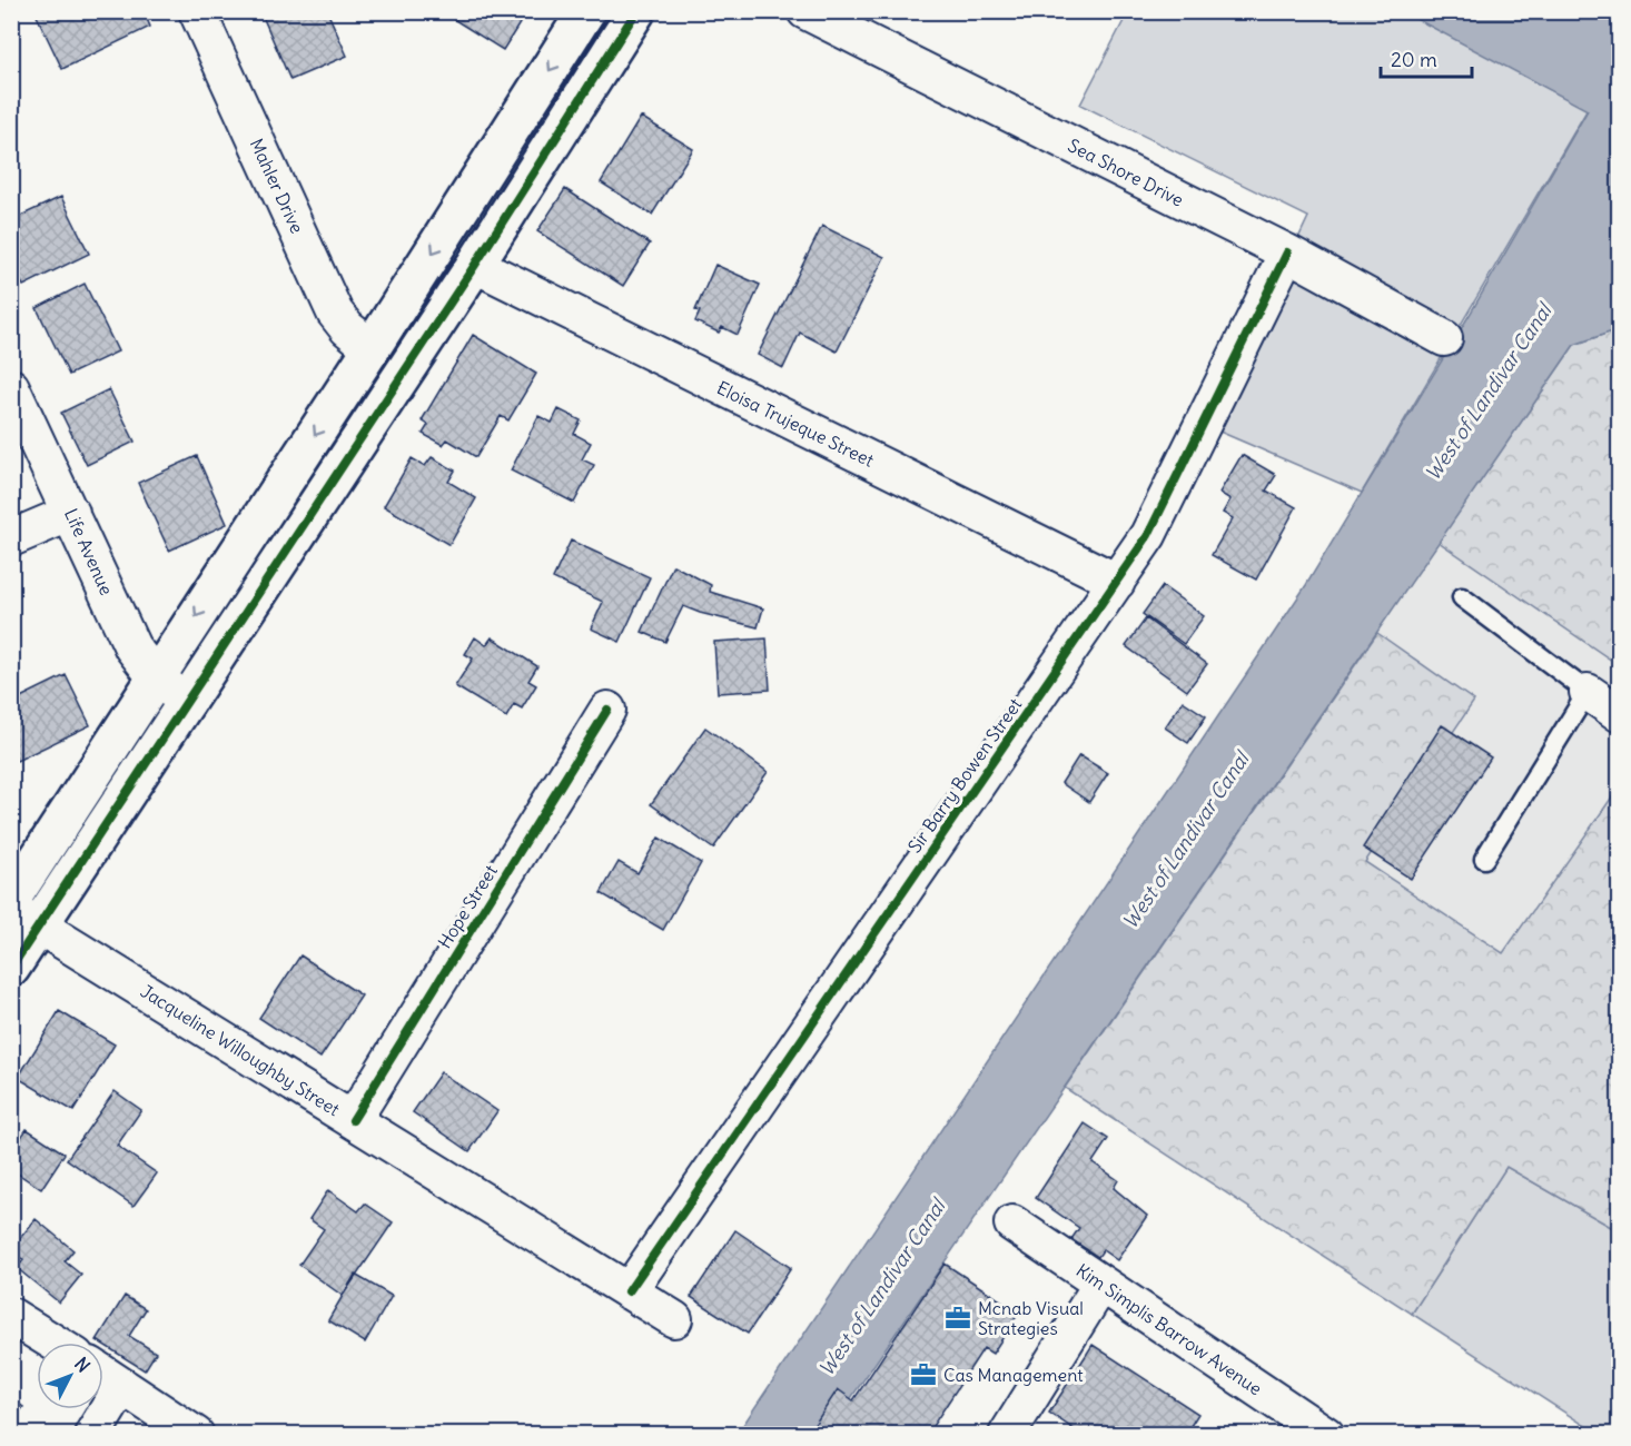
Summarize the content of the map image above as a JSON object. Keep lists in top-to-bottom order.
{
  "streets": {
    "street": [
      "Sea Shore Drive",
      "Mahler Drive",
      "Eloisa Trujeque Street",
      "Life Avenue",
      "Sir Barry Bowen Street",
      "Hope Street",
      "Jacqueline Willoughby Street",
      "Kim Simplis Barrow Avenue"
    ]
  },
  "crossings": [
    ["Sea Shore Drive", "Sir Barry Bowen Street"],
    ["Eloisa Trujeque Street", "Sir Barry Bowen Street"],
    ["Sir Barry Bowen Street", "Jacqueline Willoughby Street"],
    ["Hope Street", "Jacqueline Willoughby Street"]
  ],
  "water": ["West of Landivar Canal"],
  "places": {
    "office": ["Mcnab Visual Strategies", "Cas Management"]
  },
  "scale_bar": "20 m",
  "north": "top right"
}
